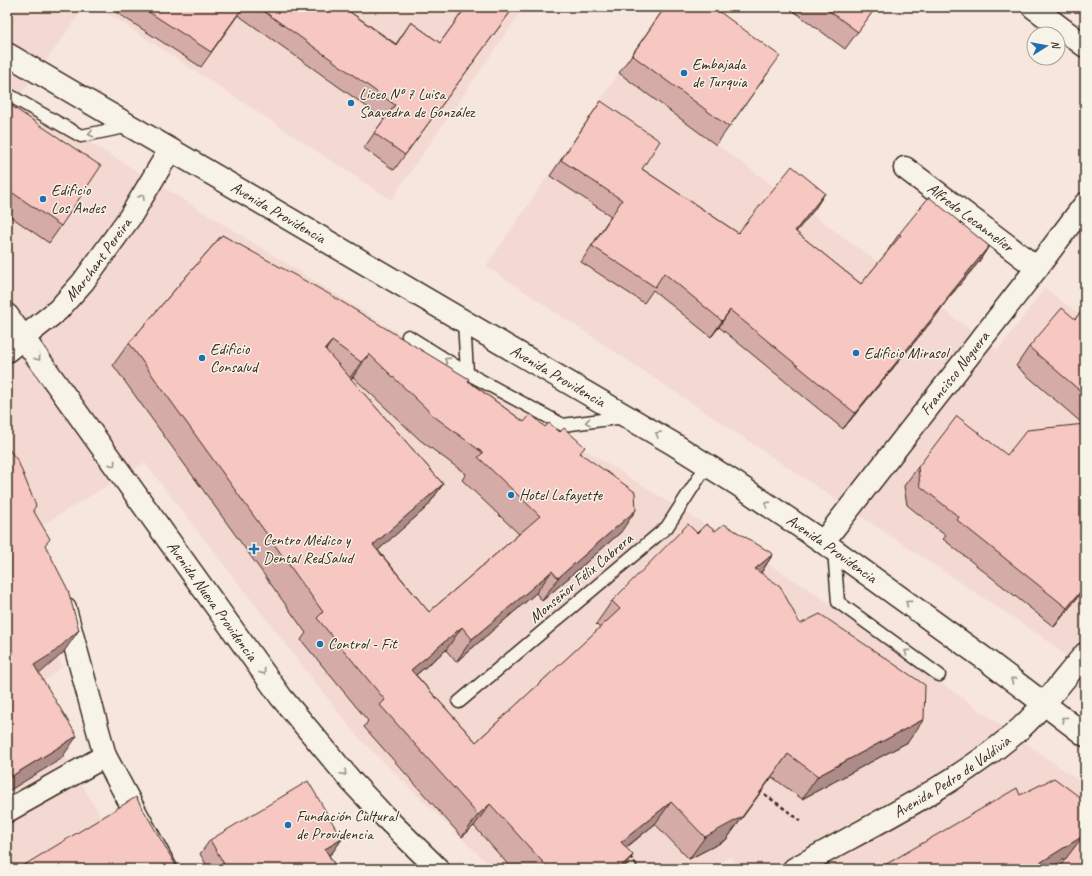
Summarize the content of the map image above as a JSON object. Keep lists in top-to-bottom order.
{
  "streets": {
    "main road": [
      "Avenida Providencia",
      "Alfredo Lecannelier",
      "Marchant Pereira",
      "Francisco Noguera",
      "Avenida Nueva Providencia",
      "Avenida Pedro de Valdivia"
    ],
    "lane": ["Monseñor Félix Cabrera"]
  },
  "crossings": [
    ["Avenida Providencia", "Marchant Pereira"],
    ["Avenida Providencia", "Francisco Noguera"],
    ["Avenida Providencia", "Monseñor Félix Cabrera"],
    ["Avenida Providencia", "Avenida Pedro de Valdivia"],
    ["Alfredo Lecannelier", "Francisco Noguera"],
    ["Marchant Pereira", "Avenida Nueva Providencia"]
  ],
  "one_way": ["Avenida Providencia", "Marchant Pereira"],
  "places": {
    "other": [
      "Embajada de Turquia",
      "Liceo Nº 7 Luisa Saavedra de González",
      "Edificio Los Andes",
      "Edificio Mirasol",
      "Edificio Consalud",
      "Hotel Lafayette",
      "Control - Fit",
      "Fundación Cultural de Providencia"
    ],
    "health": ["Centro Médico y Dental RedSalud"]
  },
  "north": "right"
}
